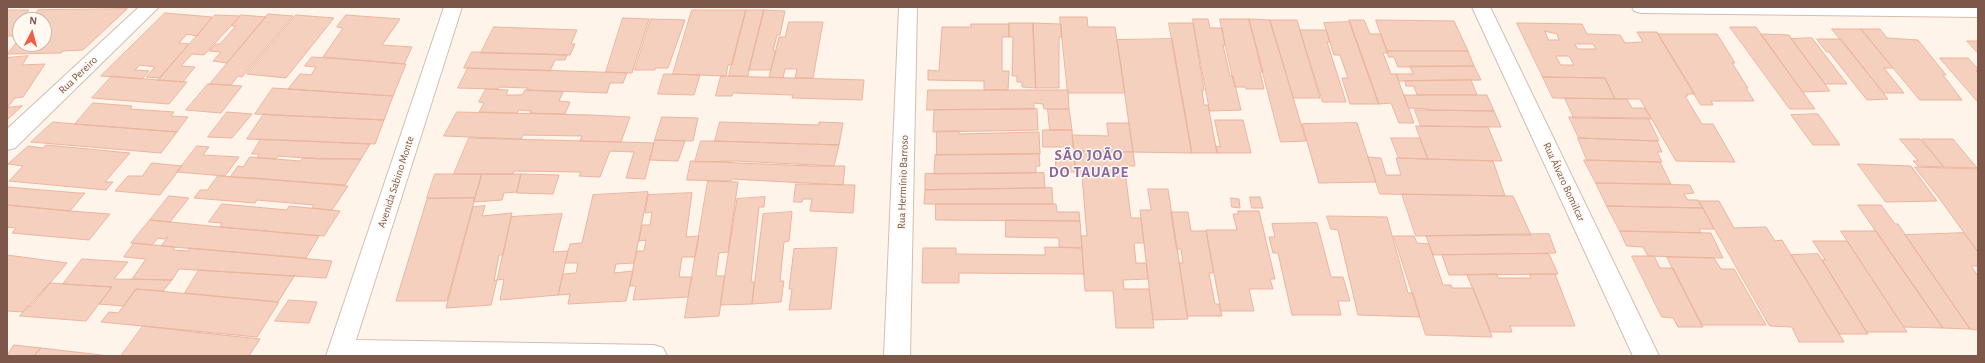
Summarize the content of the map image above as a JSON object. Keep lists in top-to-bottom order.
{
  "streets": {
    "street": [
      "Rua Pereiro",
      "Avenida Sabino Monte",
      "Rua Hermínio Barroso",
      "Rua Álvaro Bomilcar"
    ]
  },
  "districts": ["SÃO JOÃO DO TAUAPE"],
  "north": "top"
}
